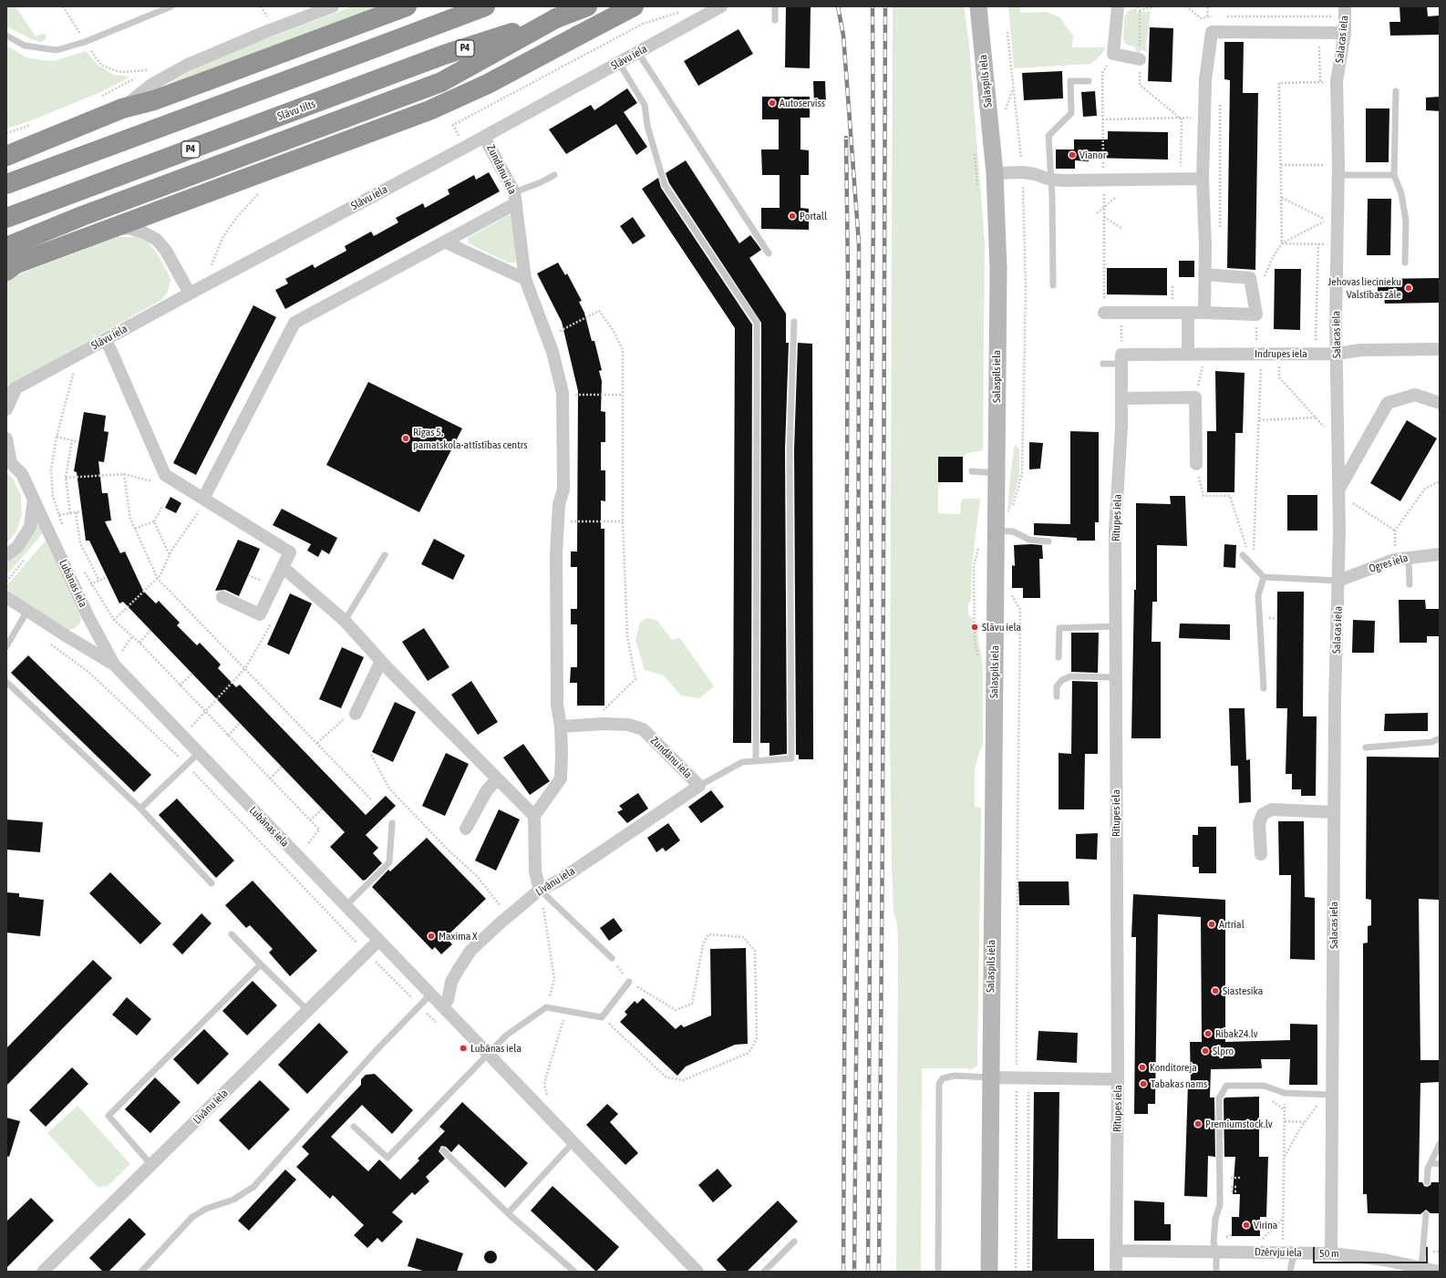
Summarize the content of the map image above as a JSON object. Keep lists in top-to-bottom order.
{
  "streets": {
    "highway": ["P4", "Slāvu tilts"],
    "street": [
      "Salacas iela",
      "Slāvu iela",
      "Salaspils iela",
      "Zundānu iela",
      "Indrupes iela",
      "Rītupes iela",
      "Ogres iela",
      "Lubānas iela",
      "Līvānu iela",
      "Dzērvju iela"
    ]
  },
  "crossings": [
    ["Salacas iela", "Indrupes iela"],
    ["Salacas iela", "Ogres iela"],
    ["Salacas iela", "Dzērvju iela"],
    ["Slāvu iela", "Zundānu iela"],
    ["Zundānu iela", "Līvānu iela"],
    ["Indrupes iela", "Rītupes iela"],
    ["Rītupes iela", "Dzērvju iela"],
    ["Lubānas iela", "Līvānu iela"]
  ],
  "places": [
    "Autoserviss",
    "Vianor",
    "Portall",
    "Jehovas liecinieku Valstības zāle",
    "Rīgas 5. pamatskola-attīstības centrs",
    "Slāvu iela",
    "Artrial",
    "Maxima X",
    "Siastesika",
    "Ribak24.lv",
    "Lubānas iela",
    "Slpro",
    "Konditoreja",
    "Tabakas nams",
    "Premiumstock.lv",
    "Virina"
  ],
  "scale_bar": "50 m"
}
